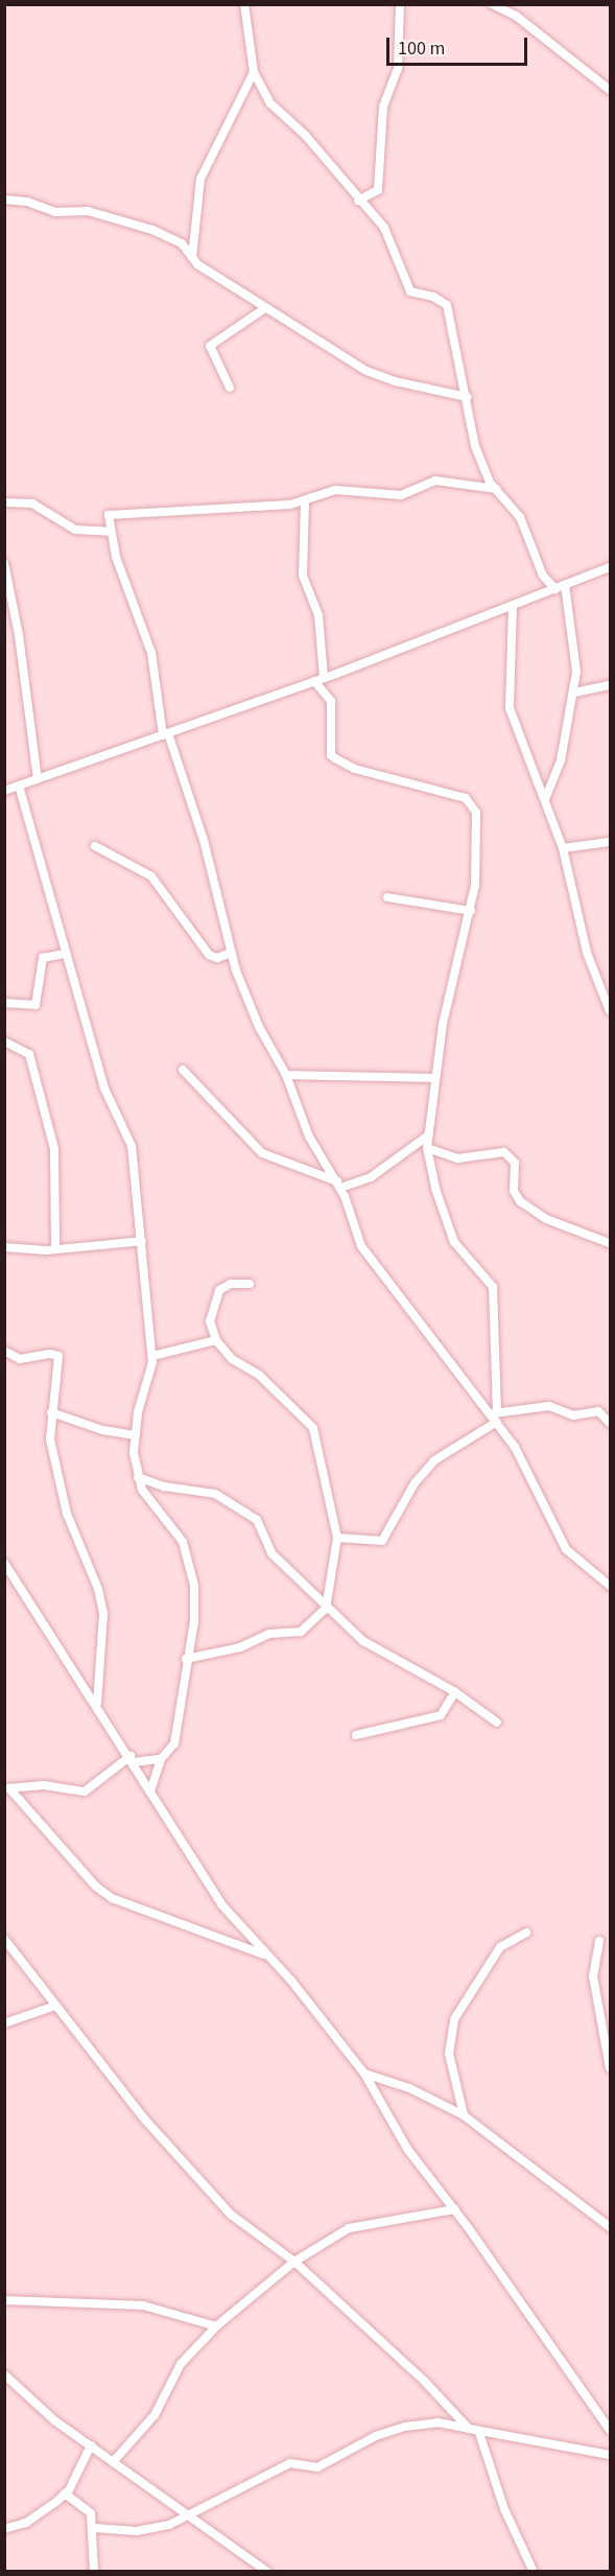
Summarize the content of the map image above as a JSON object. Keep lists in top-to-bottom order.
{
  "scale_bar": "100 m"
}
